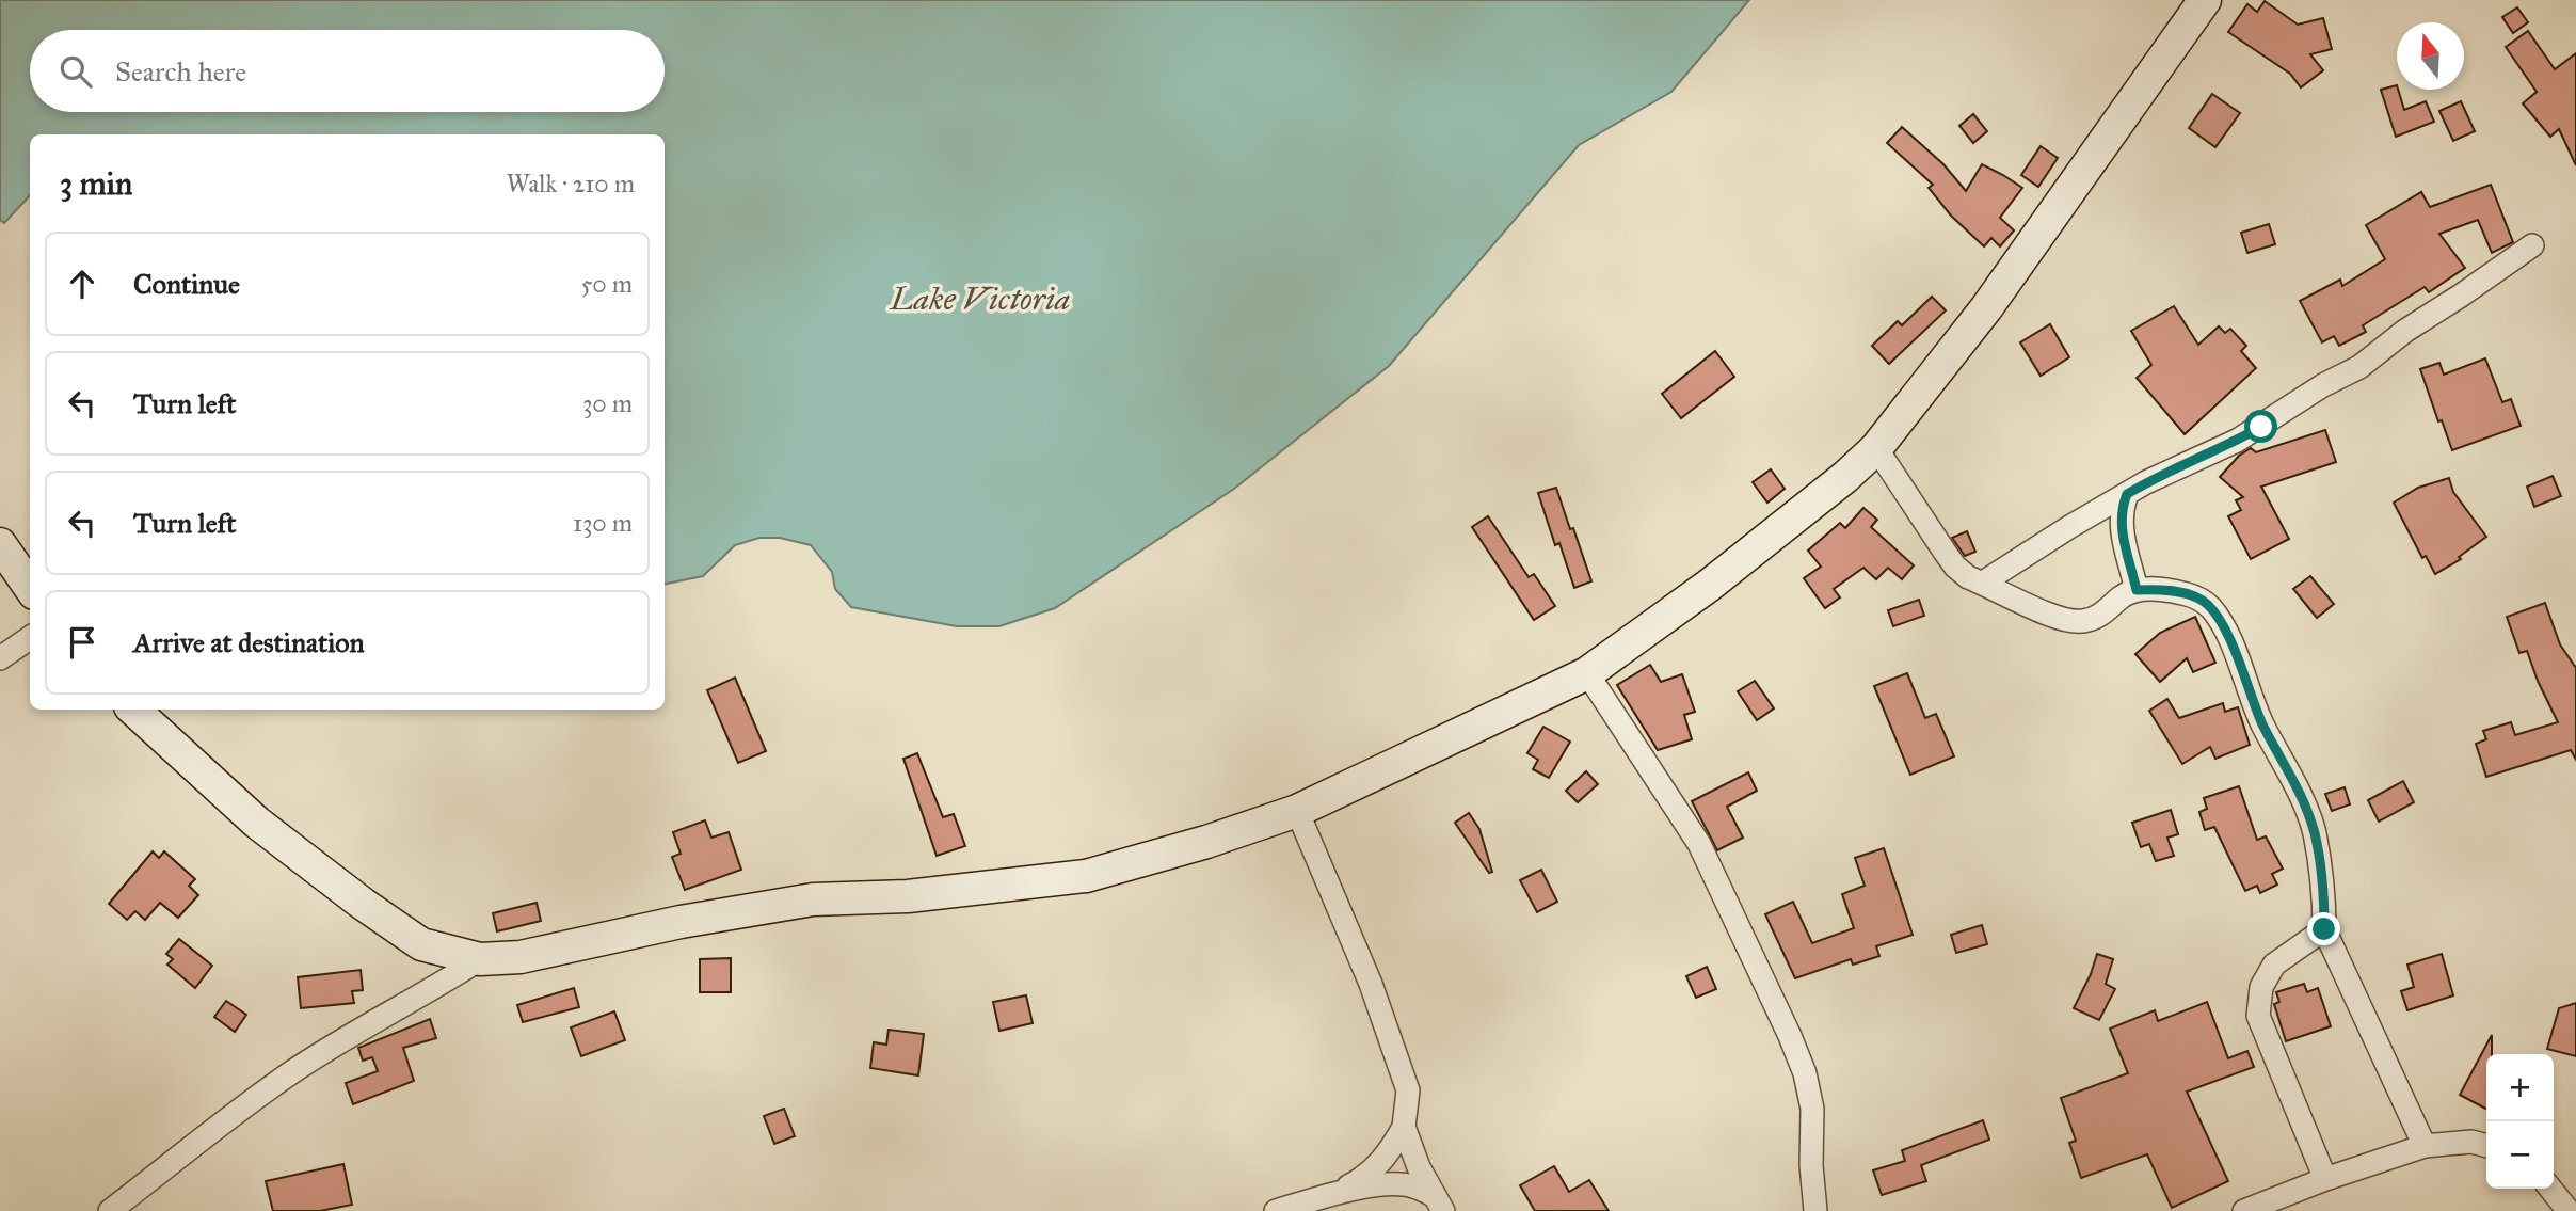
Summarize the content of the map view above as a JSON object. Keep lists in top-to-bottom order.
{
  "water": ["Lake Victoria"],
  "north": "top",
  "page": {
    "search": "Search here",
    "heading": ["3 min", "Walk · 210 m"],
    "list": [
      ["Continue", "50 m"],
      ["Turn left", "30 m"],
      ["Turn left", "130 m"],
      "Arrive at destination"
    ],
    "map_buttons": ["+", "−"]
  }
}
